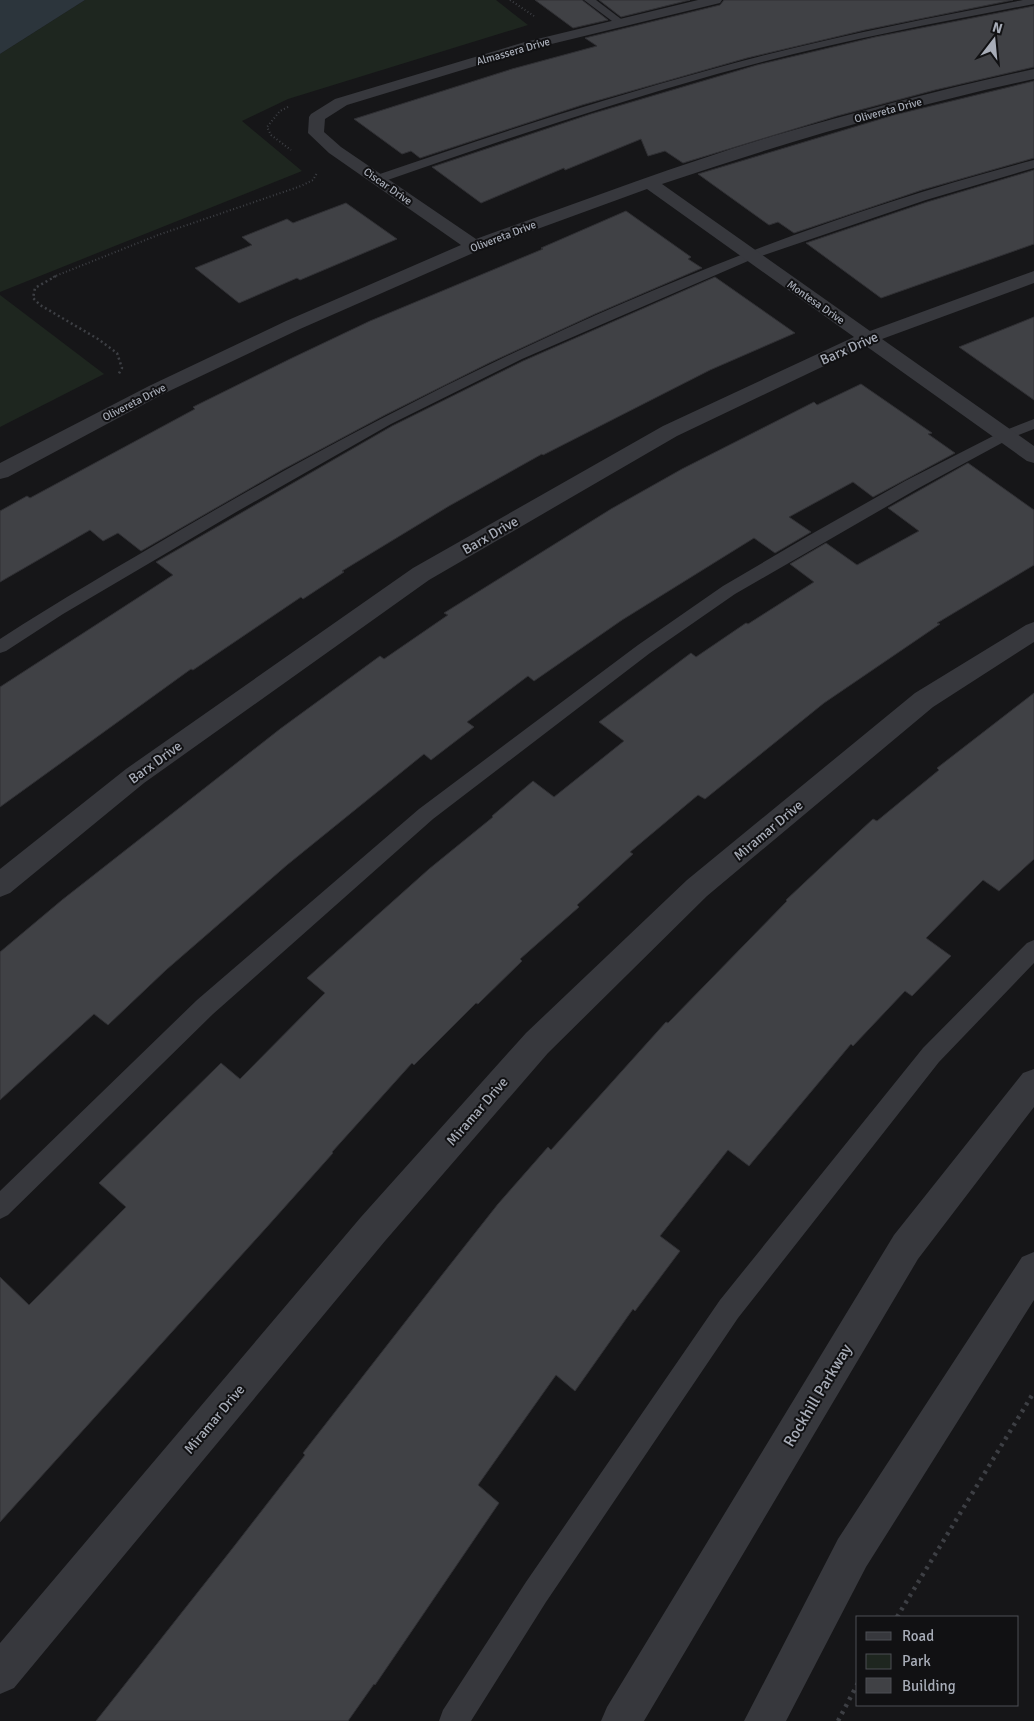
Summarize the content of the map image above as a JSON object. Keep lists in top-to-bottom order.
{
  "streets": {
    "street": [
      "Almassera Drive",
      "Olivereta Drive",
      "Ciscar Drive",
      "Montesa Drive",
      "Barx Drive",
      "Miramar Drive",
      "Rockhill Parkway"
    ]
  },
  "crossings": [
    ["Almassera Drive", "Ciscar Drive"],
    ["Olivereta Drive", "Ciscar Drive"],
    ["Olivereta Drive", "Montesa Drive"],
    ["Montesa Drive", "Barx Drive"]
  ],
  "legend": ["Road", "Park", "Building"],
  "north": "top"
}
